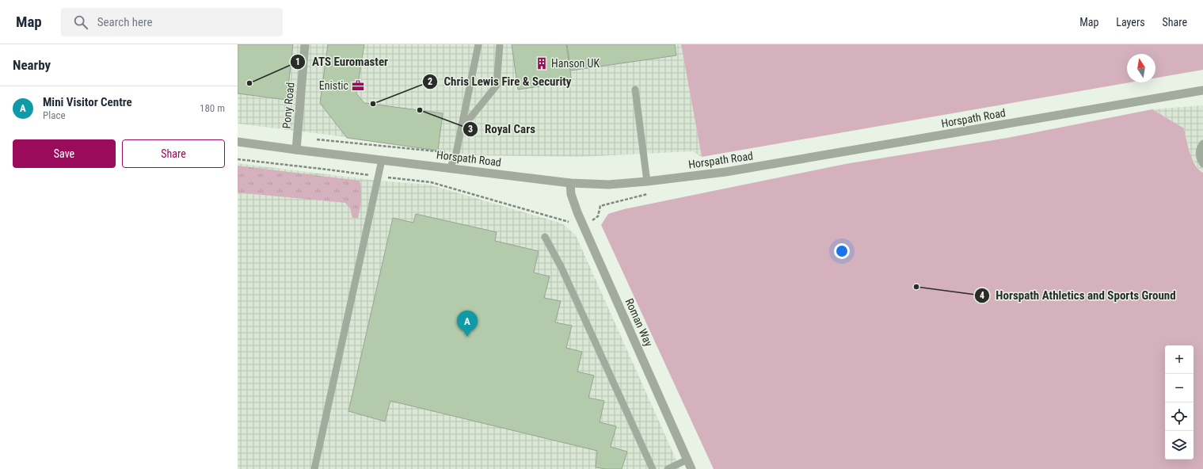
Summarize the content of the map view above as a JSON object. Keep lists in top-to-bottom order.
{
  "streets": {
    "street": ["Pony Road", "Horspath Road", "Roman Way"]
  },
  "crossings": [
    ["Pony Road", "Horspath Road"],
    ["Horspath Road", "Roman Way"]
  ],
  "places": {
    "building": ["Hanson UK"],
    "other": [
      "ATS Euromaster",
      "Chris Lewis Fire & Security",
      "Royal Cars",
      "Horspath Athletics and Sports Ground"
    ],
    "office": ["Enistic"]
  },
  "north": "top",
  "page": {
    "header": "Map",
    "search": "Search here",
    "nav": ["Map", "Layers", "Share"],
    "heading": "Nearby",
    "list": [
      {
        "mark": "A",
        "name": "Mini Visitor Centre",
        "note": "Place",
        "value": "180 m"
      }
    ],
    "buttons": ["Save", "Share"],
    "pins": "A",
    "map_buttons": ["+", "−"]
  }
}
